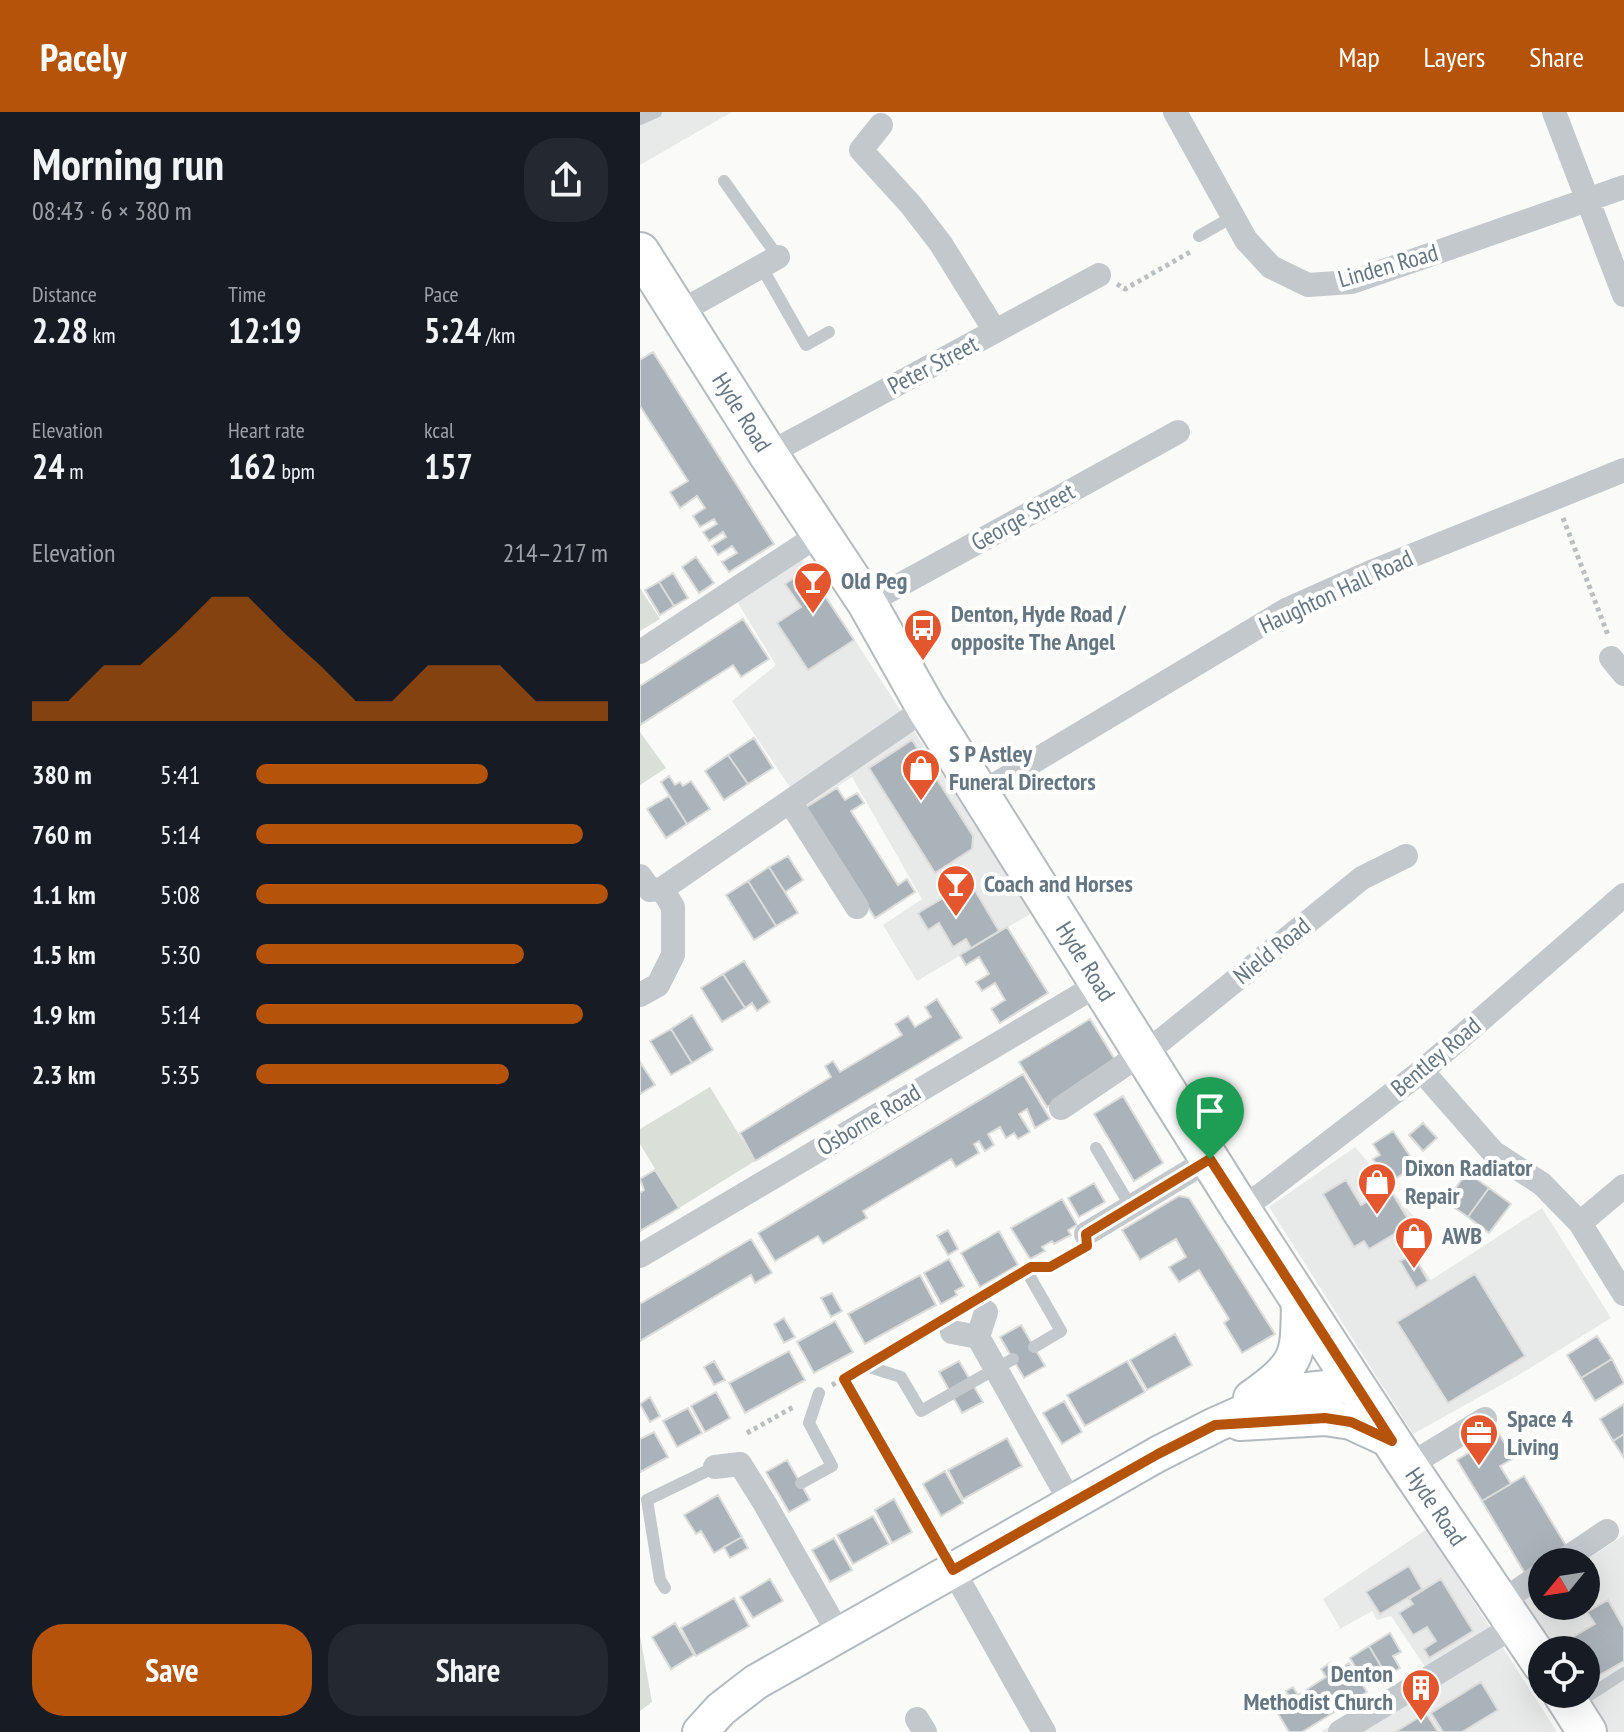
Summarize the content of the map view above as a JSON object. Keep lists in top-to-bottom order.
{
  "streets": {
    "main road": ["Hyde Road"],
    "street": [
      "Linden Road",
      "Peter Street",
      "George Street",
      "Haughton Hall Road",
      "Nield Road",
      "Bentley Road",
      "Osborne Road"
    ]
  },
  "crossings": [
    ["Peter Street", "Hyde Road"],
    ["Hyde Road", "George Street"],
    ["Hyde Road", "Haughton Hall Road"],
    ["Hyde Road", "Nield Road"],
    ["Hyde Road", "Bentley Road"],
    ["Hyde Road", "Osborne Road"]
  ],
  "places": {
    "bar": ["Old Peg", "Coach and Horses"],
    "bus stop": ["Denton, Hyde Road / opposite The Angel"],
    "shop": ["S P Astley Funeral Directors", "Dixon Radiator Repair", "AWB"],
    "office": ["Space 4 Living"],
    "building": ["Denton Methodist Church"]
  },
  "north": "bottom left",
  "page": {
    "header": "Pacely",
    "nav": ["Map", "Layers", "Share"],
    "heading": ["Morning run", "08:43 · 6 × 380 m"],
    "stats": [
      ["Distance", "2.28 km"],
      ["Time", "12:19"],
      ["Pace", "5:24 /km"],
      ["Elevation", "24 m"],
      ["Heart rate", "162 bpm"],
      ["kcal", "157"]
    ],
    "chart": ["Elevation", "214–217 m"],
    "list": [
      {
        "name": "380 m",
        "note": "5:41"
      },
      {
        "name": "760 m",
        "note": "5:14"
      },
      {
        "name": "1.1 km",
        "note": "5:08"
      },
      {
        "name": "1.5 km",
        "note": "5:30"
      },
      {
        "name": "1.9 km",
        "note": "5:14"
      },
      {
        "name": "2.3 km",
        "note": "5:35"
      }
    ],
    "buttons": ["Save", "Share"]
  }
}
